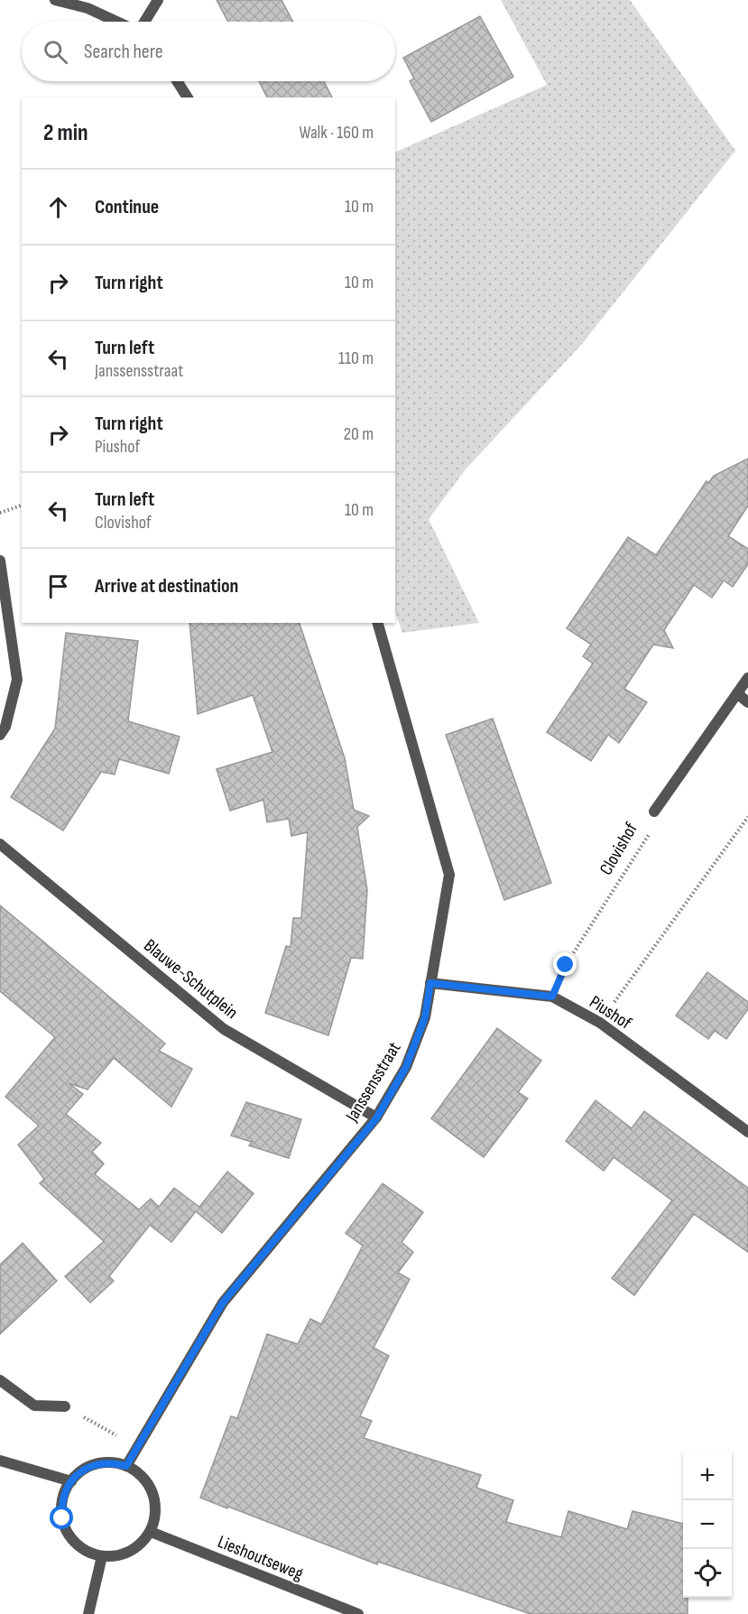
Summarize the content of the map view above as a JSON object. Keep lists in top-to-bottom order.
{
  "streets": {
    "street": [
      "Clovishof",
      "Blauwe-Schutplein",
      "Piushof",
      "Janssensstraat",
      "Lieshoutseweg"
    ]
  },
  "crossings": [
    ["Clovishof", "Piushof"],
    ["Blauwe-Schutplein", "Janssensstraat"],
    ["Piushof", "Janssensstraat"],
    ["Janssensstraat", "Lieshoutseweg"]
  ],
  "page": {
    "search": "Search here",
    "heading": ["2 min", "Walk · 160 m"],
    "list": [
      ["Continue", "10 m"],
      ["Turn right", "10 m"],
      ["Turn left", "Janssensstraat", "110 m"],
      ["Turn right", "Piushof", "20 m"],
      ["Turn left", "Clovishof", "10 m"],
      "Arrive at destination"
    ],
    "map_buttons": ["+", "−"]
  }
}
